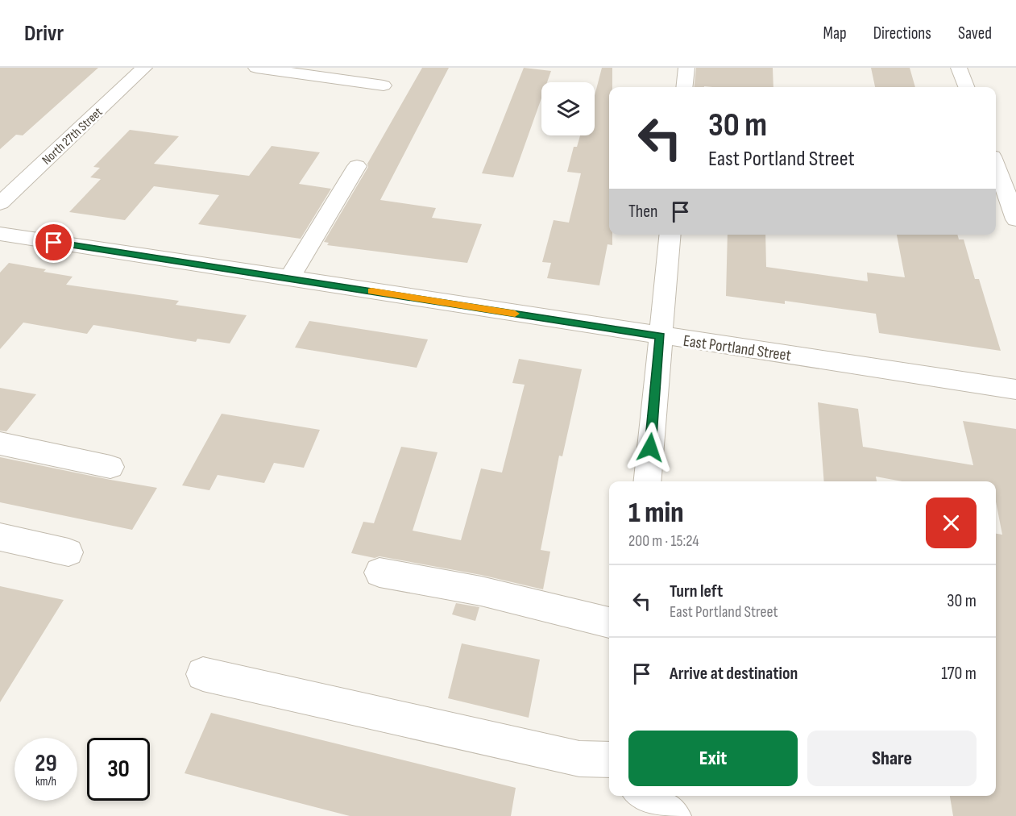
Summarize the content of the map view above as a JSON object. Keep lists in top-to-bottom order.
{
  "streets": {
    "street": ["North 27th Street", "East Portland Street"]
  },
  "page": {
    "header": "Drivr",
    "nav": ["Map", "Directions", "Saved"],
    "turn": ["30 m", "East Portland Street"],
    "then": "Then",
    "heading": ["1 min", "200 m · 15:24"],
    "list": [
      {
        "name": "Turn left",
        "note": "East Portland Street",
        "value": "30 m"
      },
      {
        "name": "Arrive at destination",
        "value": "170 m"
      }
    ],
    "buttons": ["Exit", "Share"],
    "speed": "29 km/h",
    "limit": "30"
  }
}
